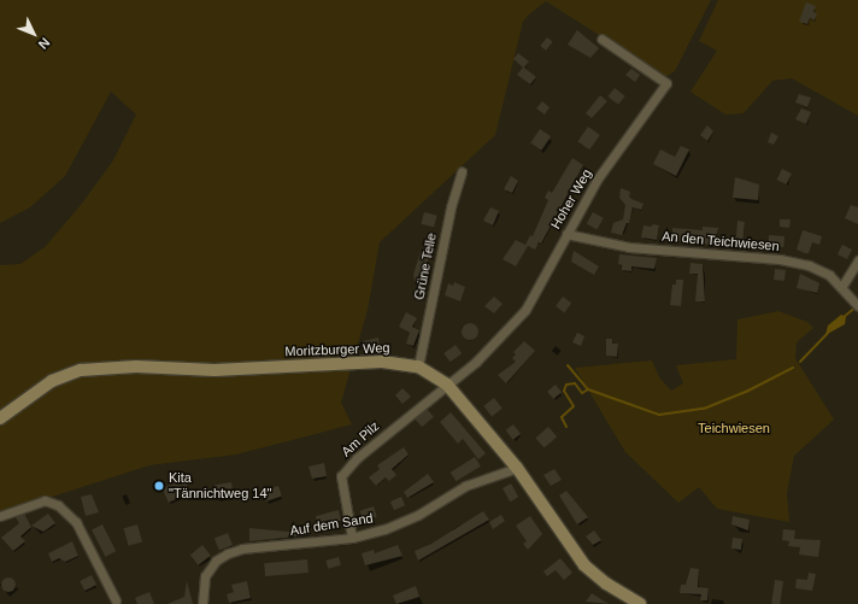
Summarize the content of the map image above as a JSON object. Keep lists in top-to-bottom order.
{
  "streets": {
    "street": [
      "Hoher Weg",
      "An den Teichwiesen",
      "Grüne Telle",
      "Moritzburger Weg",
      "Am Pilz",
      "Auf dem Sand"
    ]
  },
  "crossings": [
    ["Hoher Weg", "An den Teichwiesen"],
    ["Hoher Weg", "Moritzburger Weg"],
    ["Hoher Weg", "Am Pilz"],
    ["Grüne Telle", "Moritzburger Weg"],
    ["Moritzburger Weg", "Am Pilz"],
    ["Moritzburger Weg", "Auf dem Sand"],
    ["Am Pilz", "Auf dem Sand"]
  ],
  "parks": ["Teichwiesen"],
  "places": ["Kita \"Tännichtweg 14\""],
  "north": "bottom right"
}
